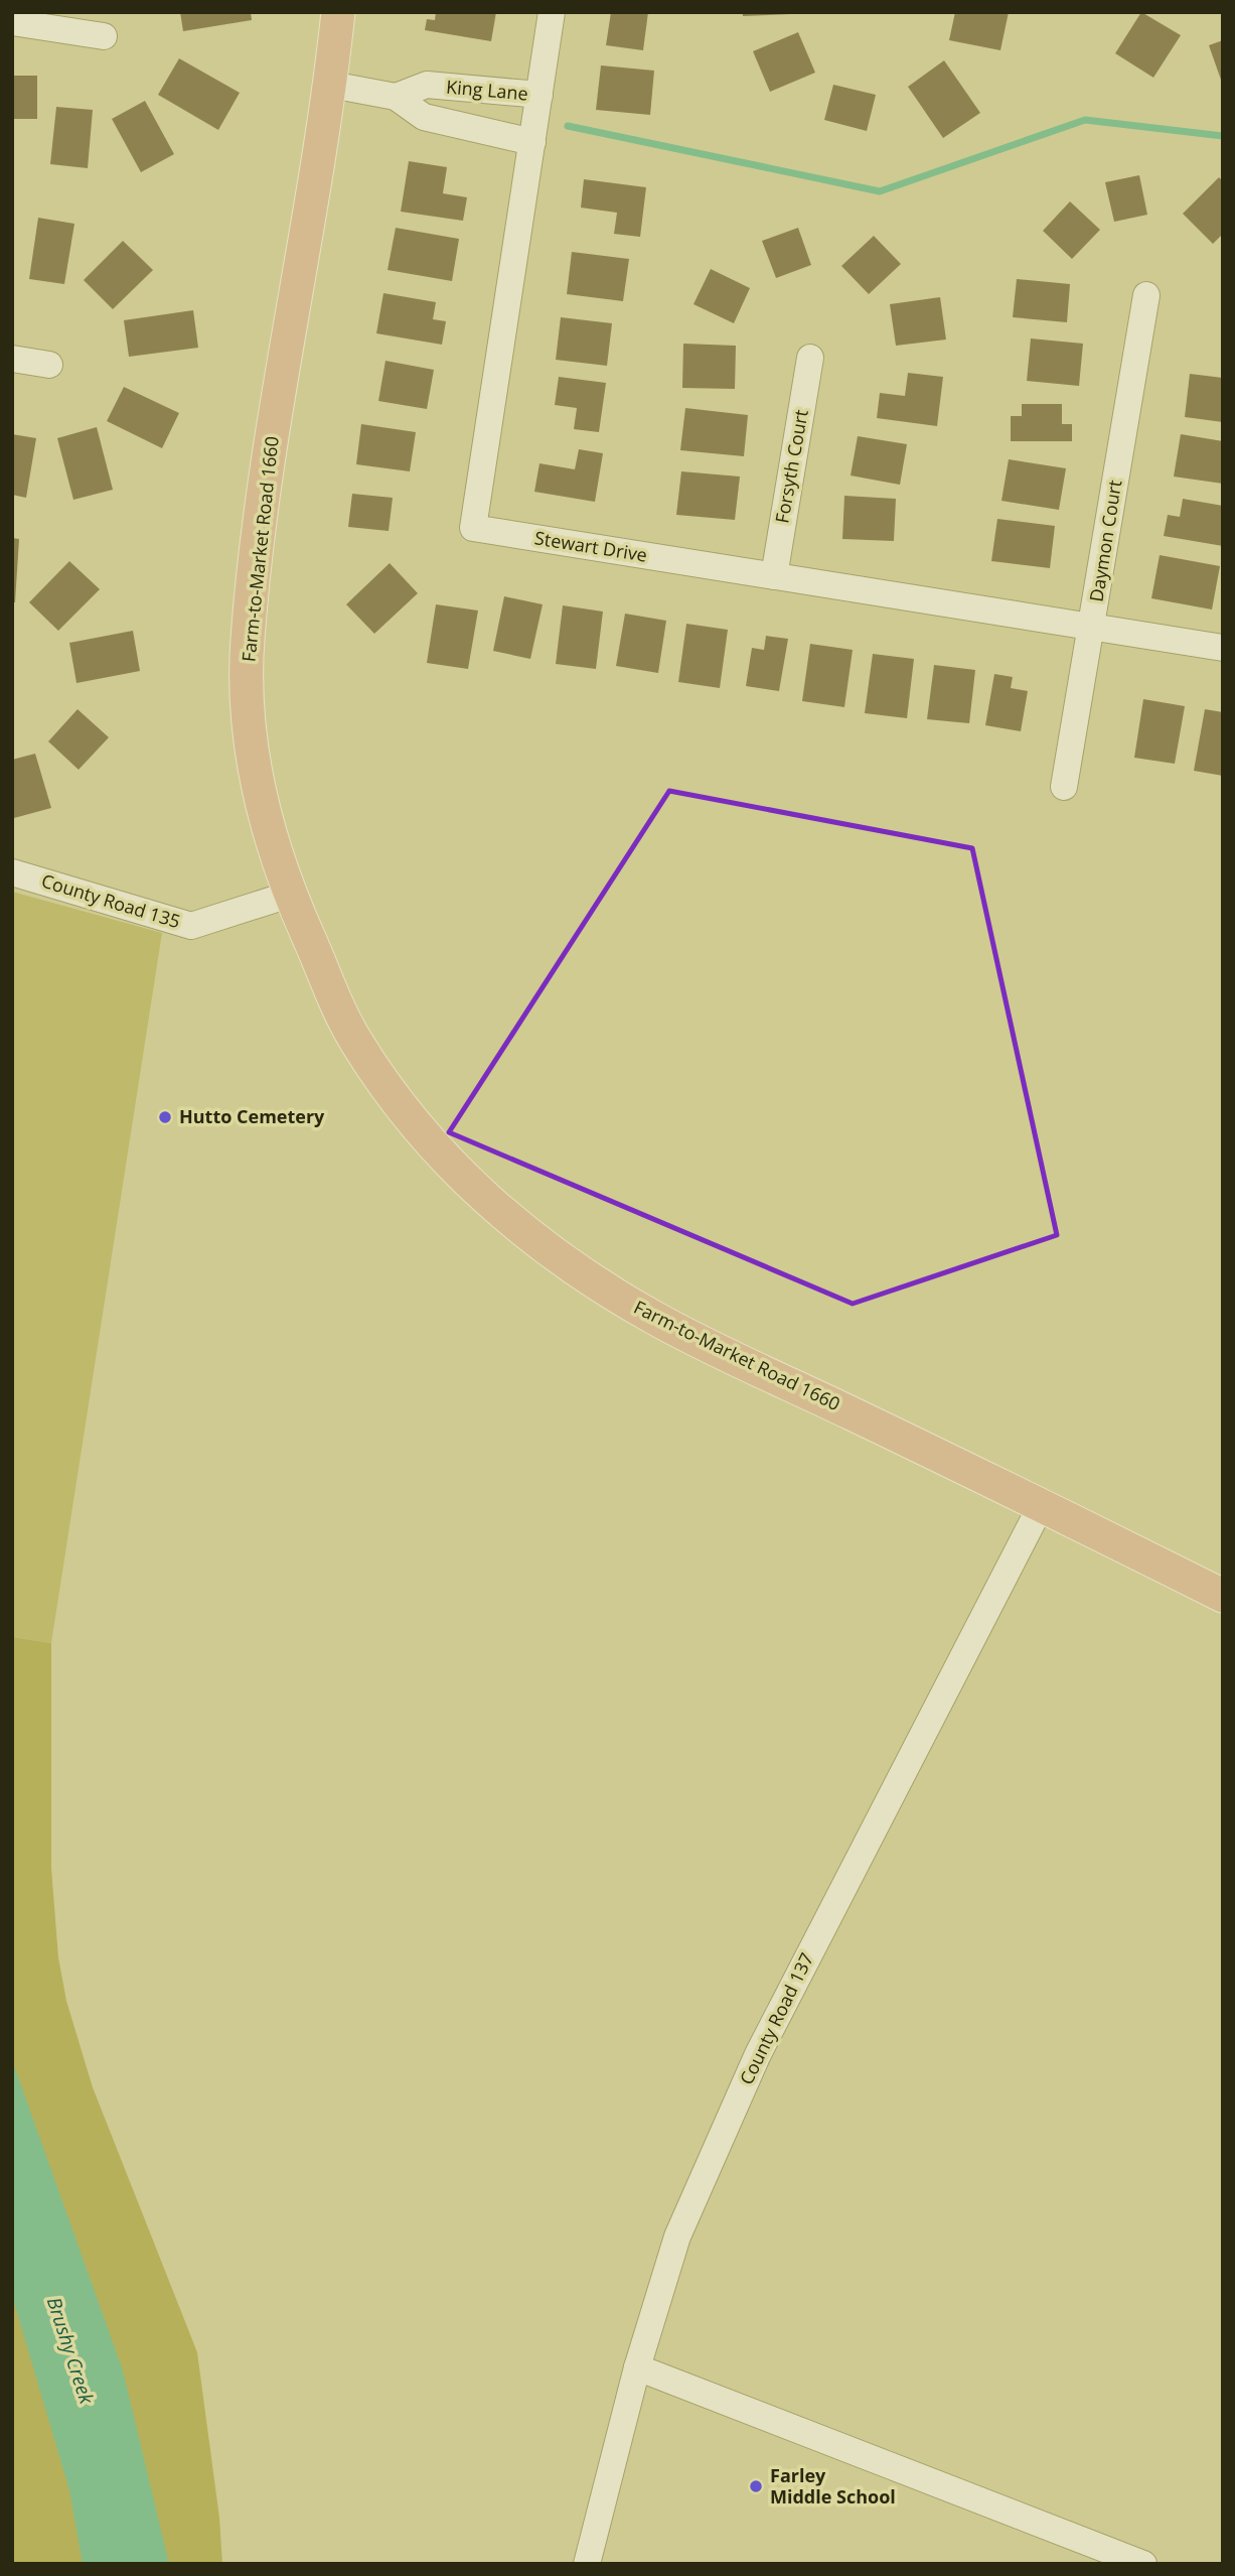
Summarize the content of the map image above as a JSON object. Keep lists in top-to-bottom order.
{
  "streets": {
    "main road": ["Farm-to-Market Road 1660"],
    "street": [
      "King Lane",
      "Forsyth Court",
      "Daymon Court",
      "Stewart Drive",
      "County Road 135",
      "County Road 137"
    ]
  },
  "crossings": [
    ["King Lane", "Stewart Drive"],
    ["King Lane", "Farm-to-Market Road 1660"],
    ["Forsyth Court", "Stewart Drive"],
    ["Daymon Court", "Stewart Drive"],
    ["Farm-to-Market Road 1660", "County Road 135"],
    ["Farm-to-Market Road 1660", "County Road 137"]
  ],
  "water": ["Brushy Creek"],
  "places": ["Hutto Cemetery", "Farley Middle School"]
}
